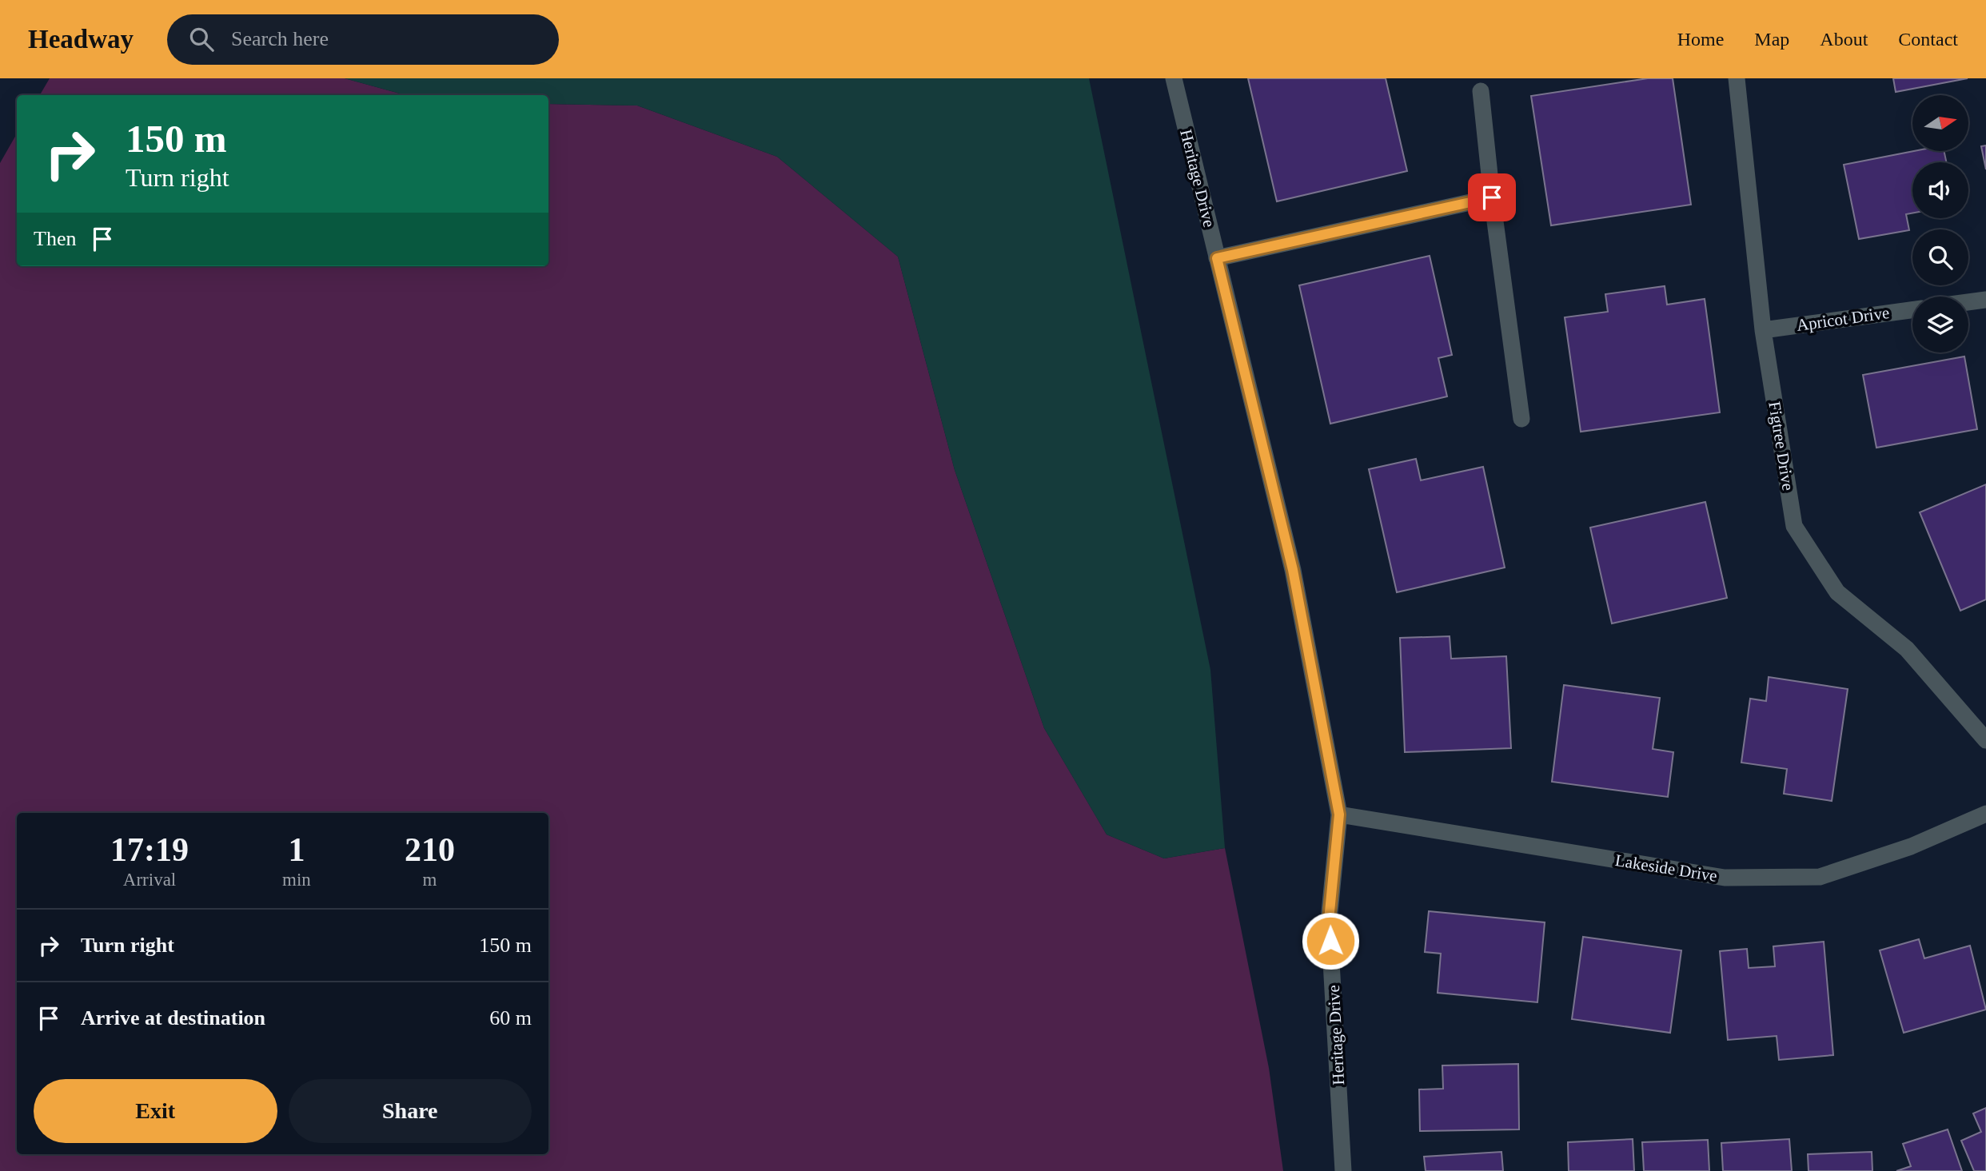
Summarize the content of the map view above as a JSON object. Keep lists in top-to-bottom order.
{
  "streets": {
    "street": [
      "Heritage Drive",
      "Apricot Drive",
      "Figtree Drive",
      "Lakeside Drive"
    ]
  },
  "crossings": [
    ["Heritage Drive", "Lakeside Drive"],
    ["Apricot Drive", "Figtree Drive"]
  ],
  "north": "right",
  "page": {
    "header": "Headway",
    "search": "Search here",
    "nav": [
      "Home",
      "Map",
      "About",
      "Contact"
    ],
    "turn": ["150 m", "Turn right"],
    "then": "Then",
    "eta": [
      "17:19",
      "Arrival",
      "1",
      "min",
      "210",
      "m"
    ],
    "list": [
      {
        "name": "Turn right",
        "value": "150 m"
      },
      {
        "name": "Arrive at destination",
        "value": "60 m"
      }
    ],
    "buttons": ["Exit", "Share"]
  }
}
